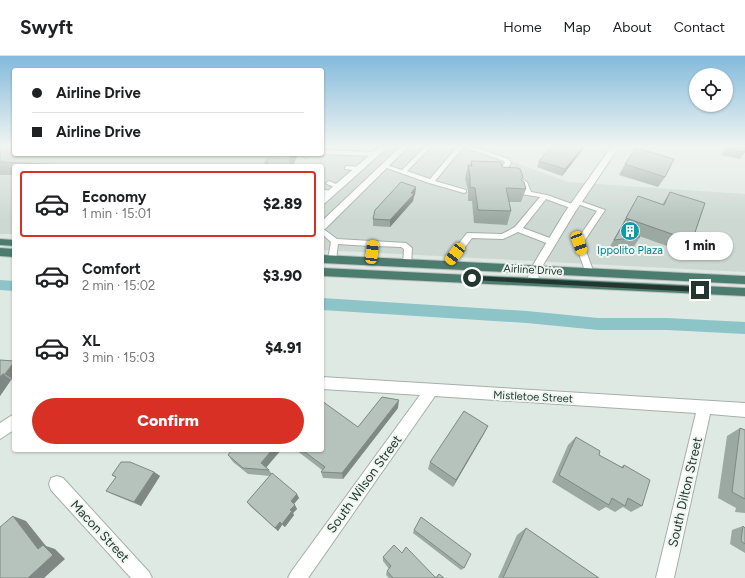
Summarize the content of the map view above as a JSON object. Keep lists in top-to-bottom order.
{
  "streets": {
    "highway": ["Airline Drive"],
    "street": [
      "Mistletoe Street",
      "South Wilson Street",
      "South Dilton Street",
      "Macon Street"
    ]
  },
  "crossings": [
    ["Mistletoe Street", "South Wilson Street"],
    ["Mistletoe Street", "South Dilton Street"]
  ],
  "places": {
    "building": ["Ippolito Plaza"]
  },
  "page": {
    "header": "Swyft",
    "nav": [
      "Home",
      "Map",
      "About",
      "Contact"
    ],
    "banner": ["Airline Drive", "Airline Drive"],
    "list": [
      {
        "name": "Economy",
        "note": "1 min · 15:01",
        "value": "$2.89"
      },
      {
        "name": "Comfort",
        "note": "2 min · 15:02",
        "value": "$3.90"
      },
      {
        "name": "XL",
        "note": "3 min · 15:03",
        "value": "$4.91"
      }
    ],
    "bubble": "1 min",
    "buttons": "Confirm"
  }
}
